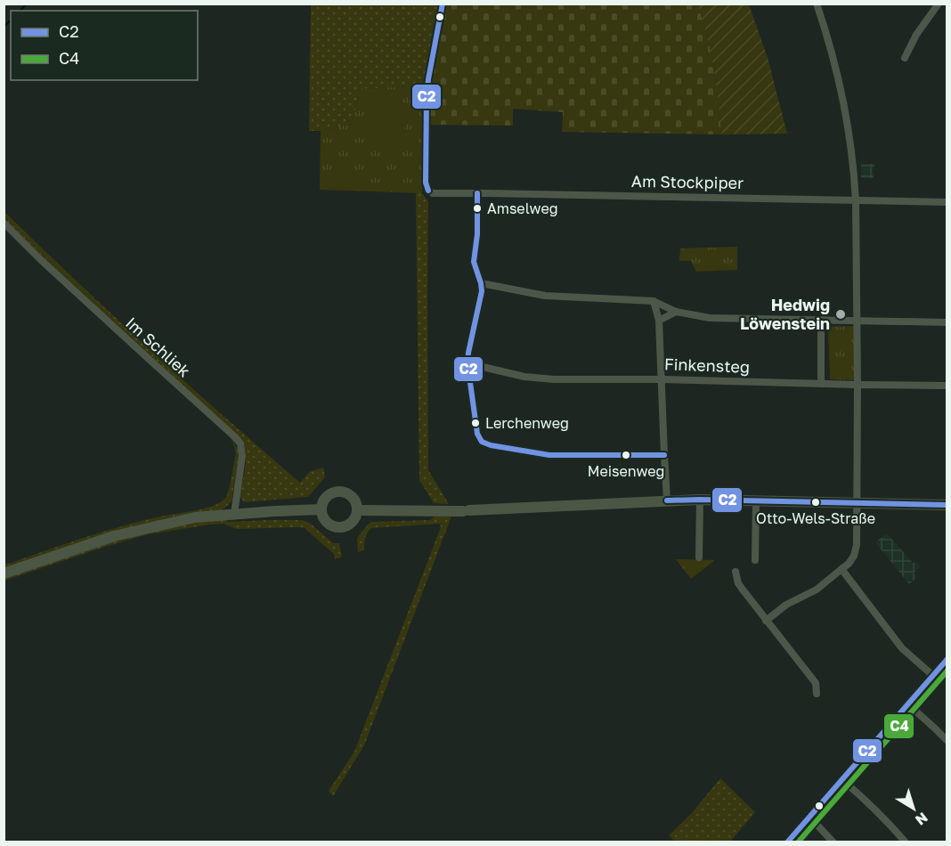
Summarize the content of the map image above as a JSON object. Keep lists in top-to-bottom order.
{
  "streets": {
    "street": ["Am Stockpiper", "Im Schliek", "Finkensteg"]
  },
  "places": [
    "Amselweg",
    "Hedwig Löwenstein",
    "Lerchenweg",
    "Meisenweg",
    "Otto-Wels-Straße"
  ],
  "lines": ["transit line C2", "transit line C4"],
  "legend": ["C2", "C4"],
  "north": "bottom right"
}
